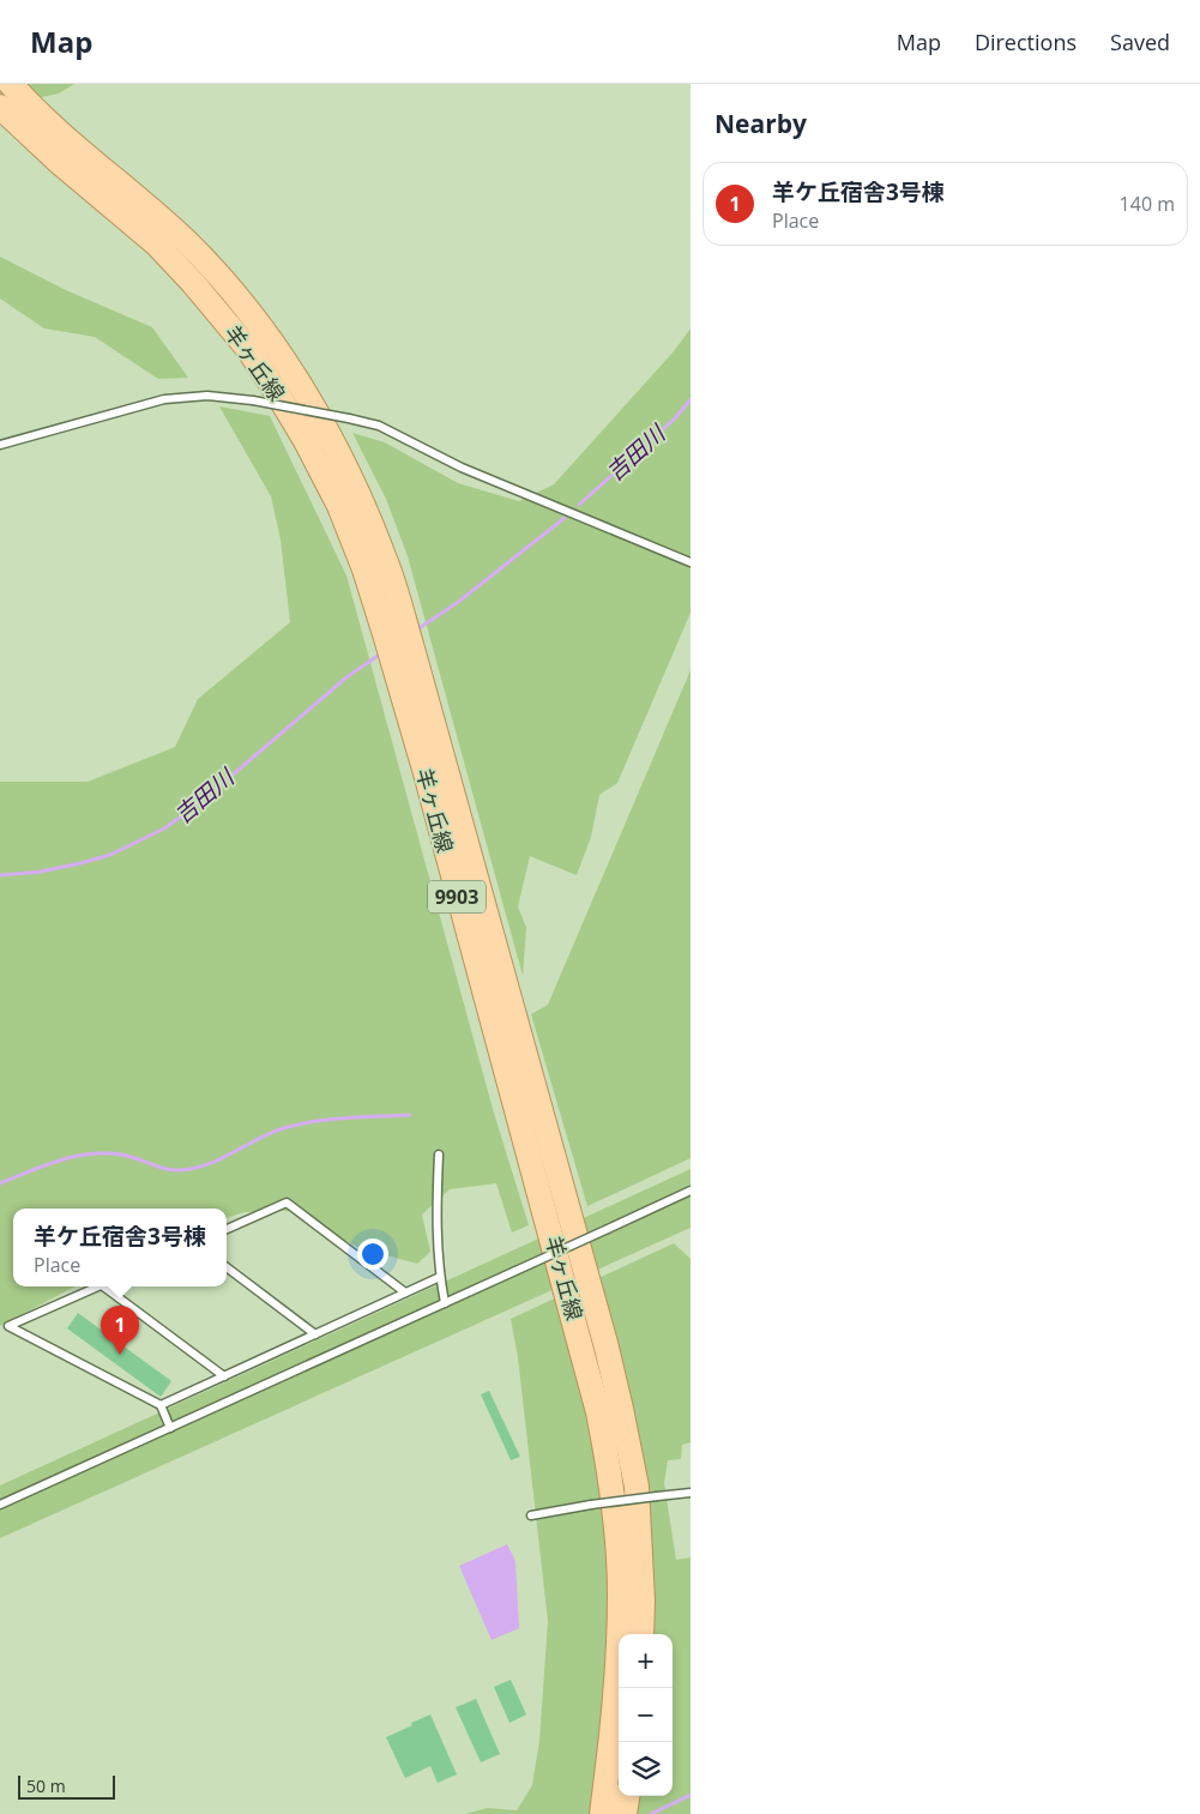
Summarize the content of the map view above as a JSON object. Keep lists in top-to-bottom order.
{
  "streets": {
    "main road": ["羊ヶ丘線", "9903"]
  },
  "water": ["吉田川"],
  "scale_bar": "50 m",
  "page": {
    "header": "Map",
    "nav": ["Map", "Directions", "Saved"],
    "heading": "Nearby",
    "list": [
      {
        "mark": "1",
        "name": "羊ケ丘宿舎3号棟",
        "note": "Place",
        "value": "140 m"
      }
    ],
    "popup": ["羊ケ丘宿舎3号棟", "Place"],
    "pins": "1",
    "map_buttons": ["+", "−"],
    "scale": "50 m"
  }
}
